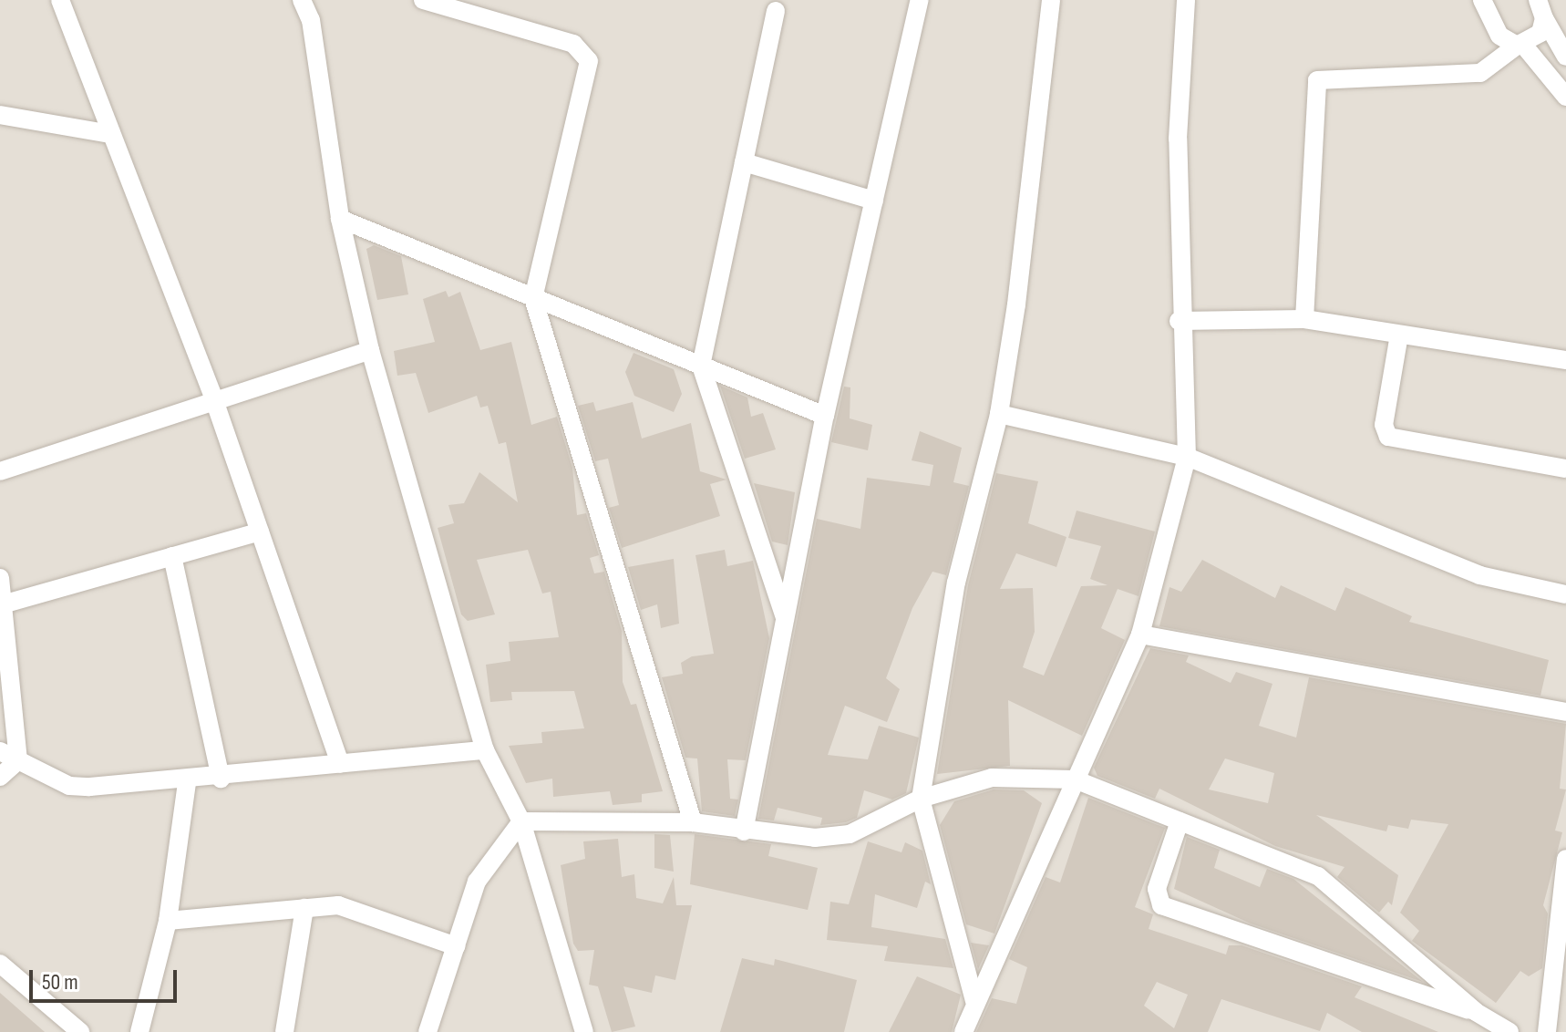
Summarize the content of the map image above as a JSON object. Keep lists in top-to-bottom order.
{
  "scale_bar": "50 m"
}
